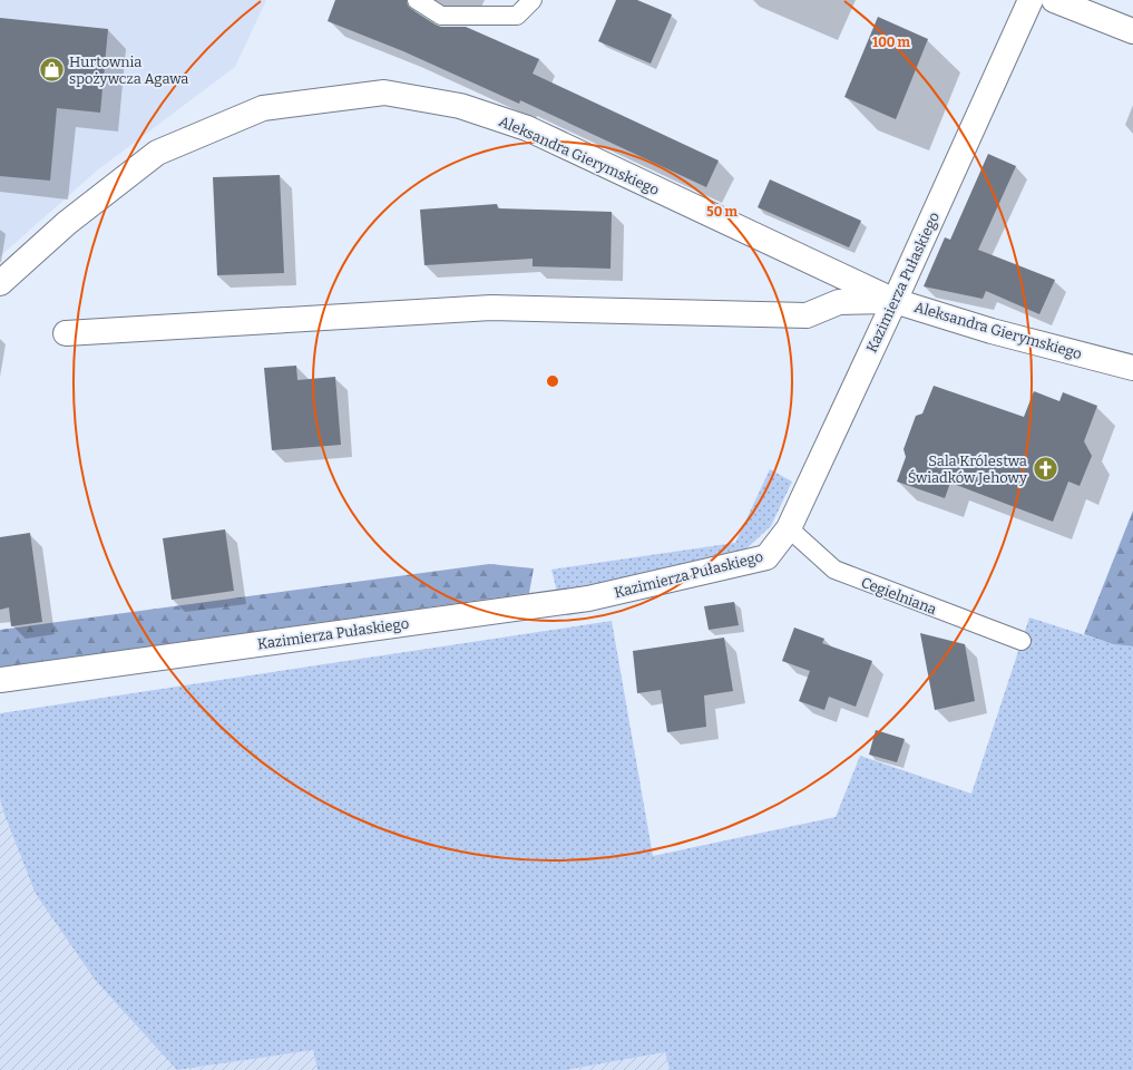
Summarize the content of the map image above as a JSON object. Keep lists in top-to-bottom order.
{
  "streets": {
    "street": ["Aleksandra Gierymskiego", "Kazimierza Pułaskiego"],
    "lane": ["Cegielniana"]
  },
  "crossings": [
    ["Aleksandra Gierymskiego", "Kazimierza Pułaskiego"],
    ["Kazimierza Pułaskiego", "Cegielniana"]
  ],
  "places": {
    "shop": ["Hurtownia spożywcza Agawa"],
    "church": ["Sala Królestwa Świadków Jehowy"]
  },
  "rings": ["100 m", "50 m"]
}
